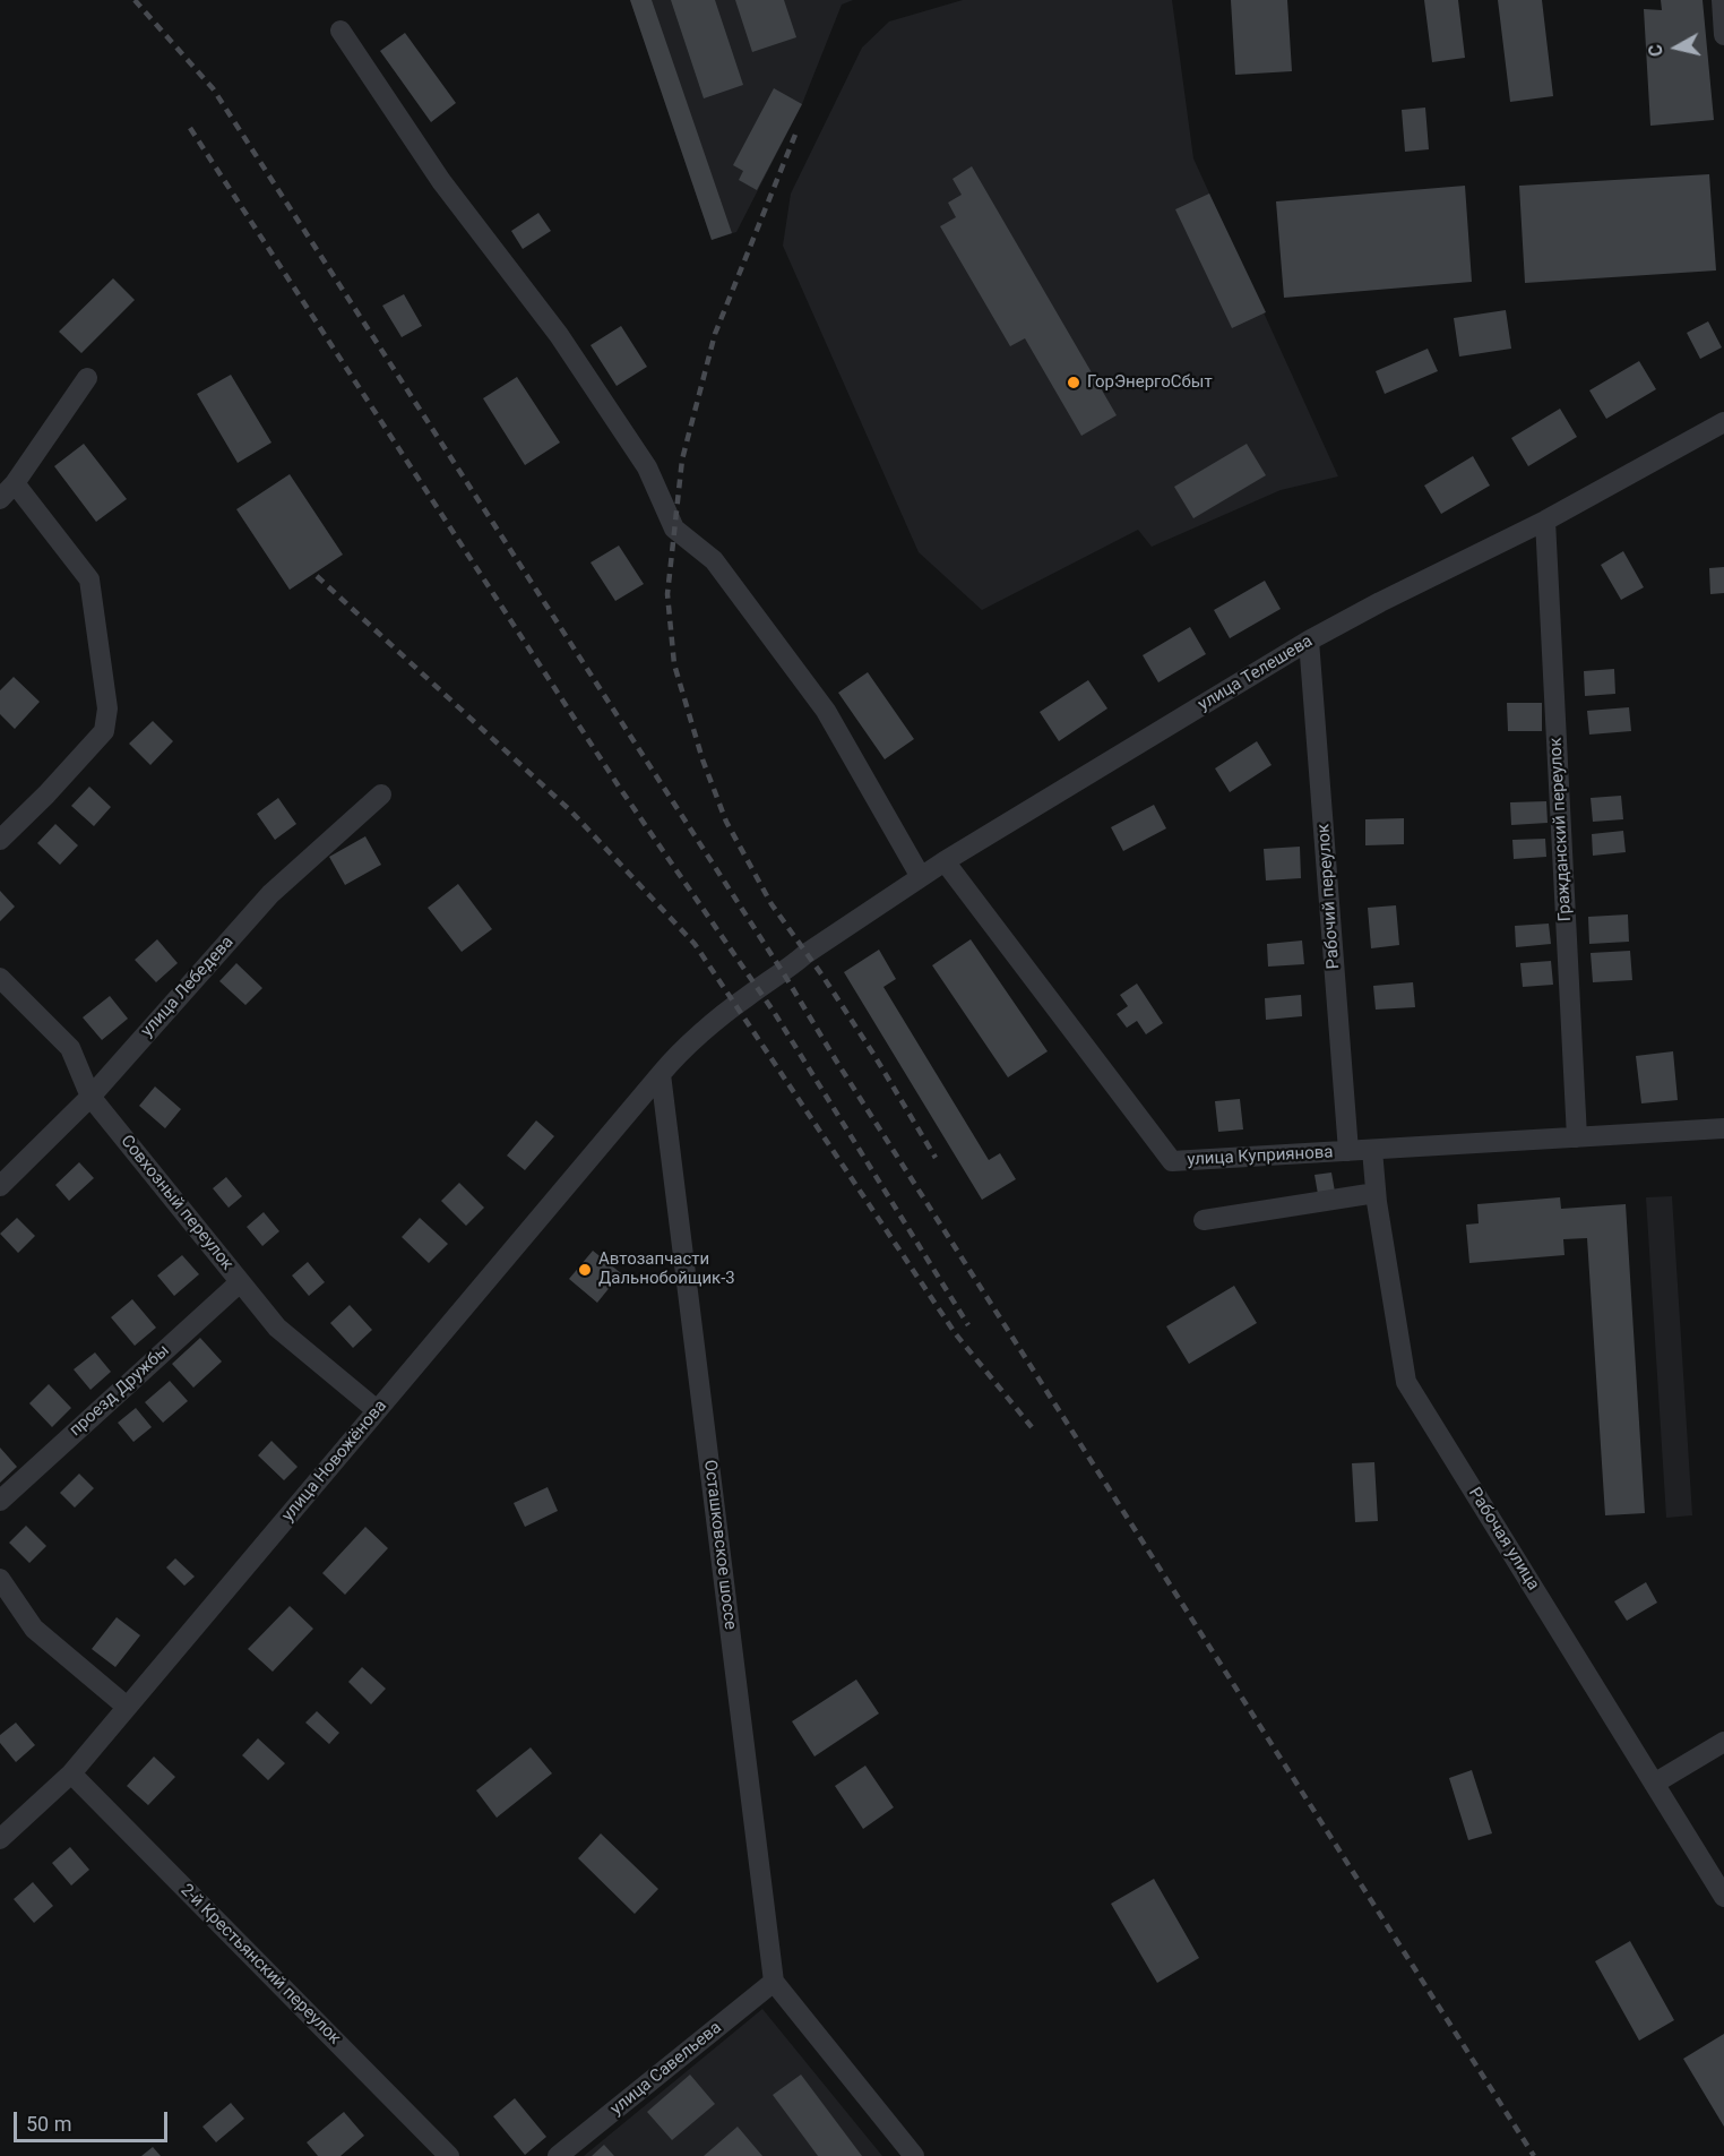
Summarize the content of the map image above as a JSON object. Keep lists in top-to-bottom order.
{
  "streets": {
    "street": [
      "улица Телешева",
      "Гражданский переулок",
      "Рабочий переулок",
      "улица Лебедева",
      "улица Куприянова",
      "Совхозный переулок",
      "проезд Дружбы",
      "улица Новожёнова",
      "Рабочая улица",
      "Осташковское шоссе",
      "2-й Крестьянский переулок",
      "улица Савельева"
    ]
  },
  "crossings": [
    ["улица Телешева", "Гражданский переулок"],
    ["улица Телешева", "Рабочий переулок"],
    ["улица Телешева", "улица Куприянова"],
    ["улица Телешева", "улица Новожёнова"],
    ["улица Телешева", "Осташковское шоссе"],
    ["Гражданский переулок", "улица Куприянова"],
    ["Рабочий переулок", "улица Куприянова"],
    ["улица Лебедева", "Совхозный переулок"],
    ["улица Куприянова", "Рабочая улица"],
    ["Совхозный переулок", "проезд Дружбы"],
    ["Совхозный переулок", "улица Новожёнова"],
    ["улица Новожёнова", "Осташковское шоссе"],
    ["улица Новожёнова", "2-й Крестьянский переулок"],
    ["Осташковское шоссе", "улица Савельева"]
  ],
  "places": ["ГорЭнергоСбыт", "Автозапчасти Дальнобойщик-3"],
  "scale_bar": "50 m",
  "north": "left"
}
